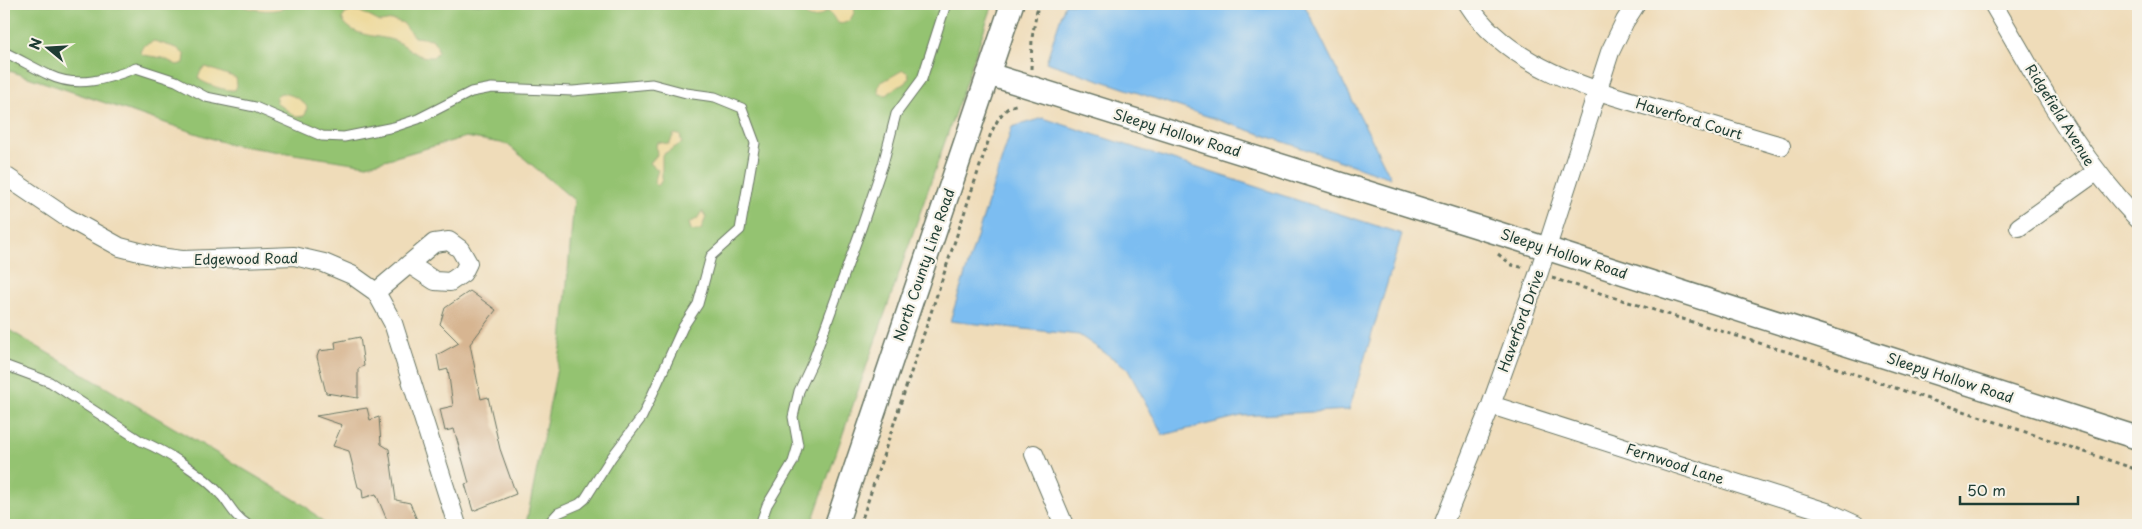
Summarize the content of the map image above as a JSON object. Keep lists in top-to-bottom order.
{
  "streets": {
    "street": [
      "Ridgefield Avenue",
      "Haverford Court",
      "Sleepy Hollow Road",
      "Edgewood Road",
      "North County Line Road",
      "Haverford Drive",
      "Fernwood Lane"
    ]
  },
  "crossings": [
    ["Haverford Court", "Haverford Drive"],
    ["Sleepy Hollow Road", "North County Line Road"],
    ["Sleepy Hollow Road", "Haverford Drive"],
    ["Haverford Drive", "Fernwood Lane"]
  ],
  "scale_bar": "50 m",
  "north": "left"
}
